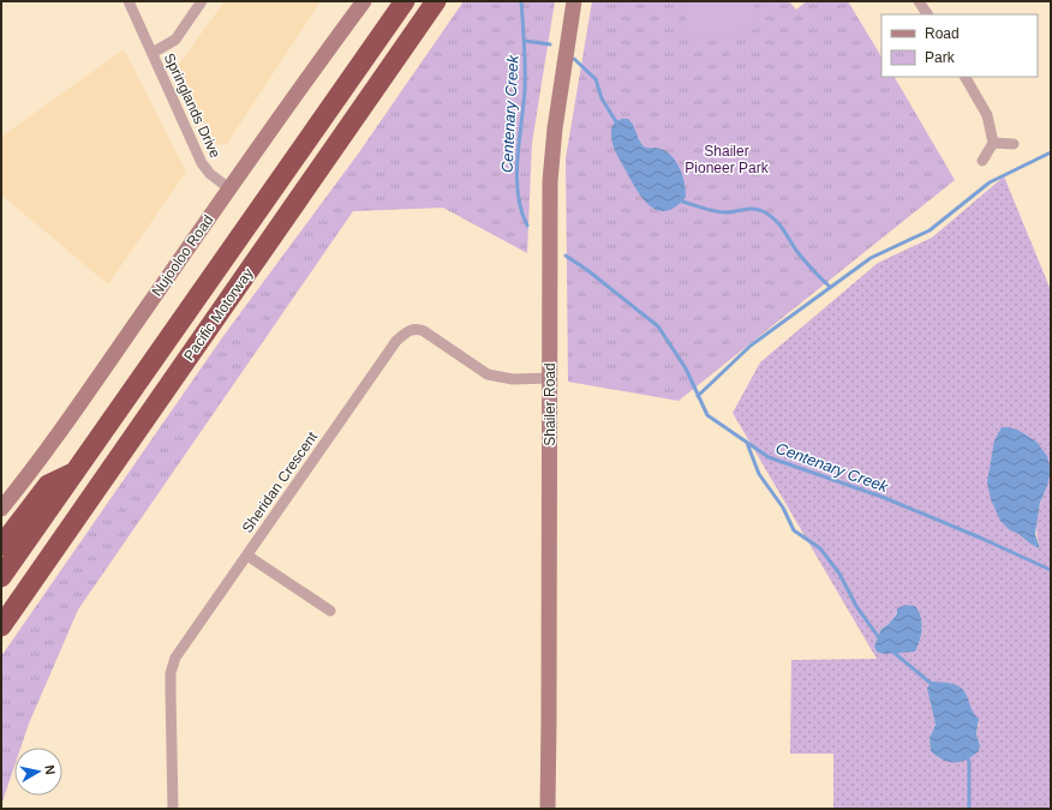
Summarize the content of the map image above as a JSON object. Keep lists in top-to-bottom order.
{
  "streets": {
    "highway": ["Pacific Motorway"],
    "street": [
      "Springlands Drive",
      "Nujooloo Road",
      "Shailer Road",
      "Sheridan Crescent"
    ]
  },
  "crossings": [
    ["Springlands Drive", "Nujooloo Road"],
    ["Shailer Road", "Sheridan Crescent"]
  ],
  "water": ["Centenary Creek"],
  "parks": ["Shailer Pioneer Park"],
  "legend": ["Road", "Park"],
  "north": "right"
}
